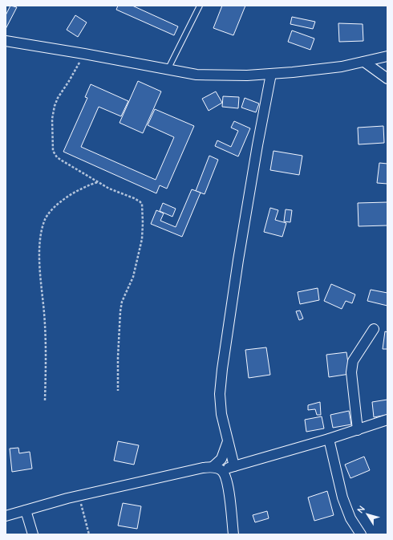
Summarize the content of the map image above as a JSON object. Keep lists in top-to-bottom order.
{
  "north": "top left"
}
